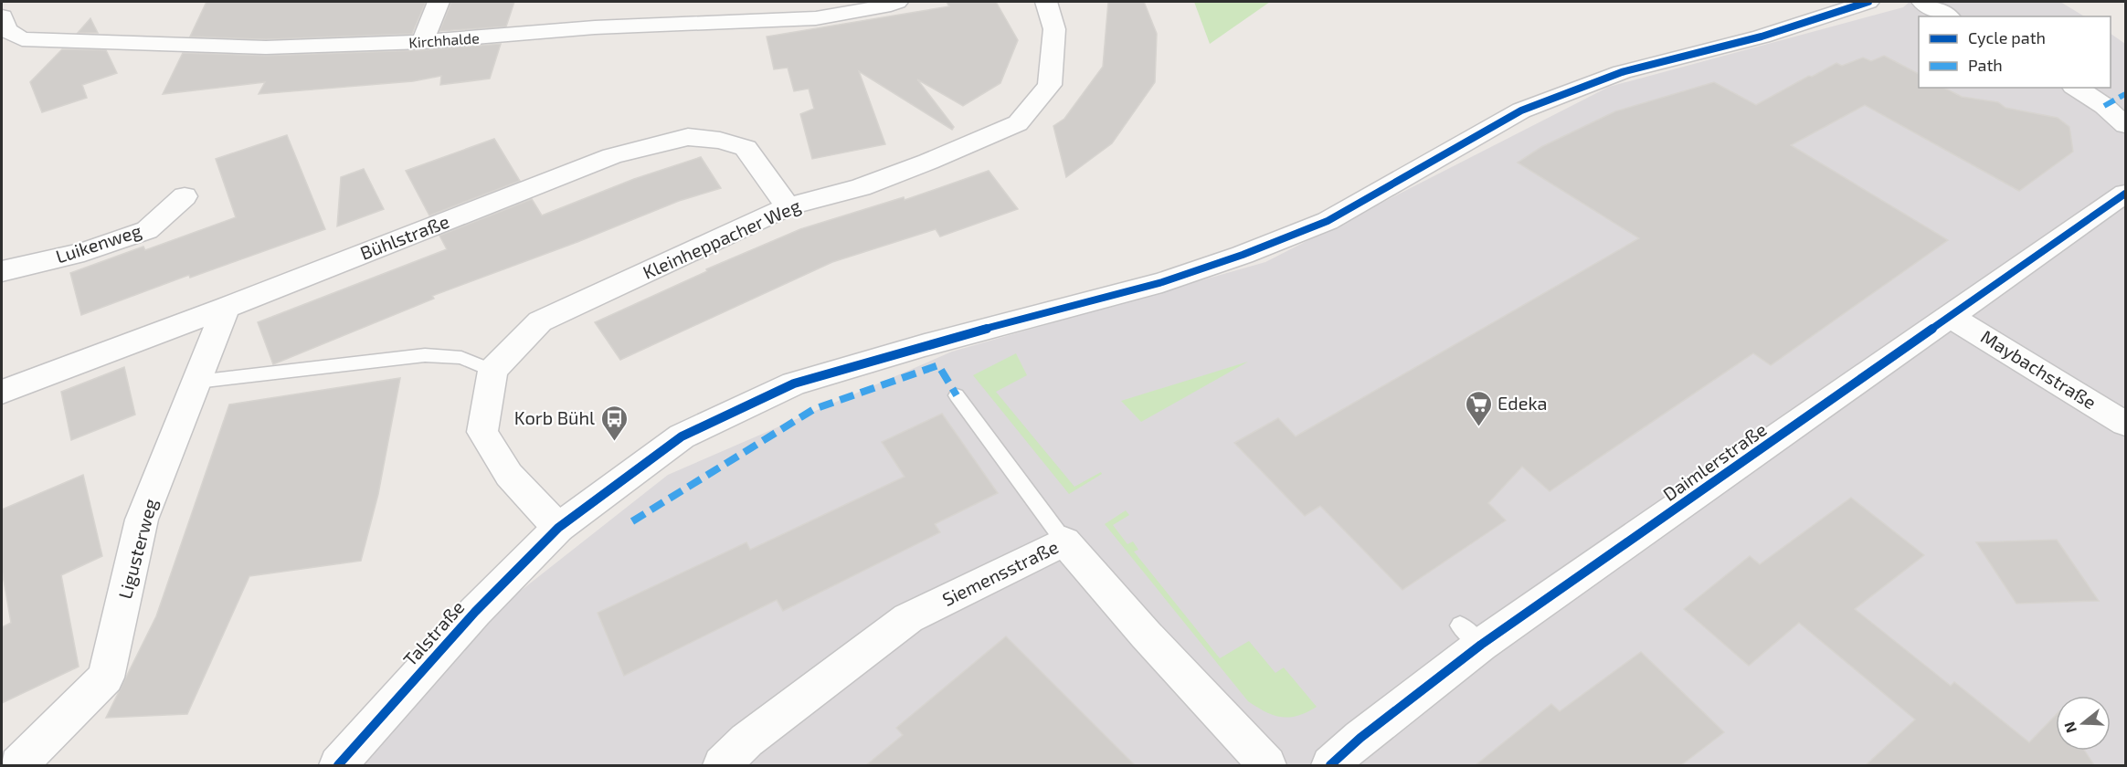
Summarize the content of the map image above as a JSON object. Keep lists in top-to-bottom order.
{
  "streets": {
    "street": [
      "Kirchhalde",
      "Bühlstraße",
      "Kleinheppacher Weg",
      "Luikenweg",
      "Maybachstraße",
      "Daimlerstraße",
      "Ligusterweg",
      "Siemensstraße",
      "Talstraße"
    ]
  },
  "crossings": [
    ["Bühlstraße", "Kleinheppacher Weg"],
    ["Bühlstraße", "Ligusterweg"],
    ["Maybachstraße", "Daimlerstraße"]
  ],
  "places": {
    "supermarket": ["Edeka"],
    "bus stop": ["Korb Bühl"]
  },
  "legend": ["Cycle path", "Path"],
  "north": "left"
}
